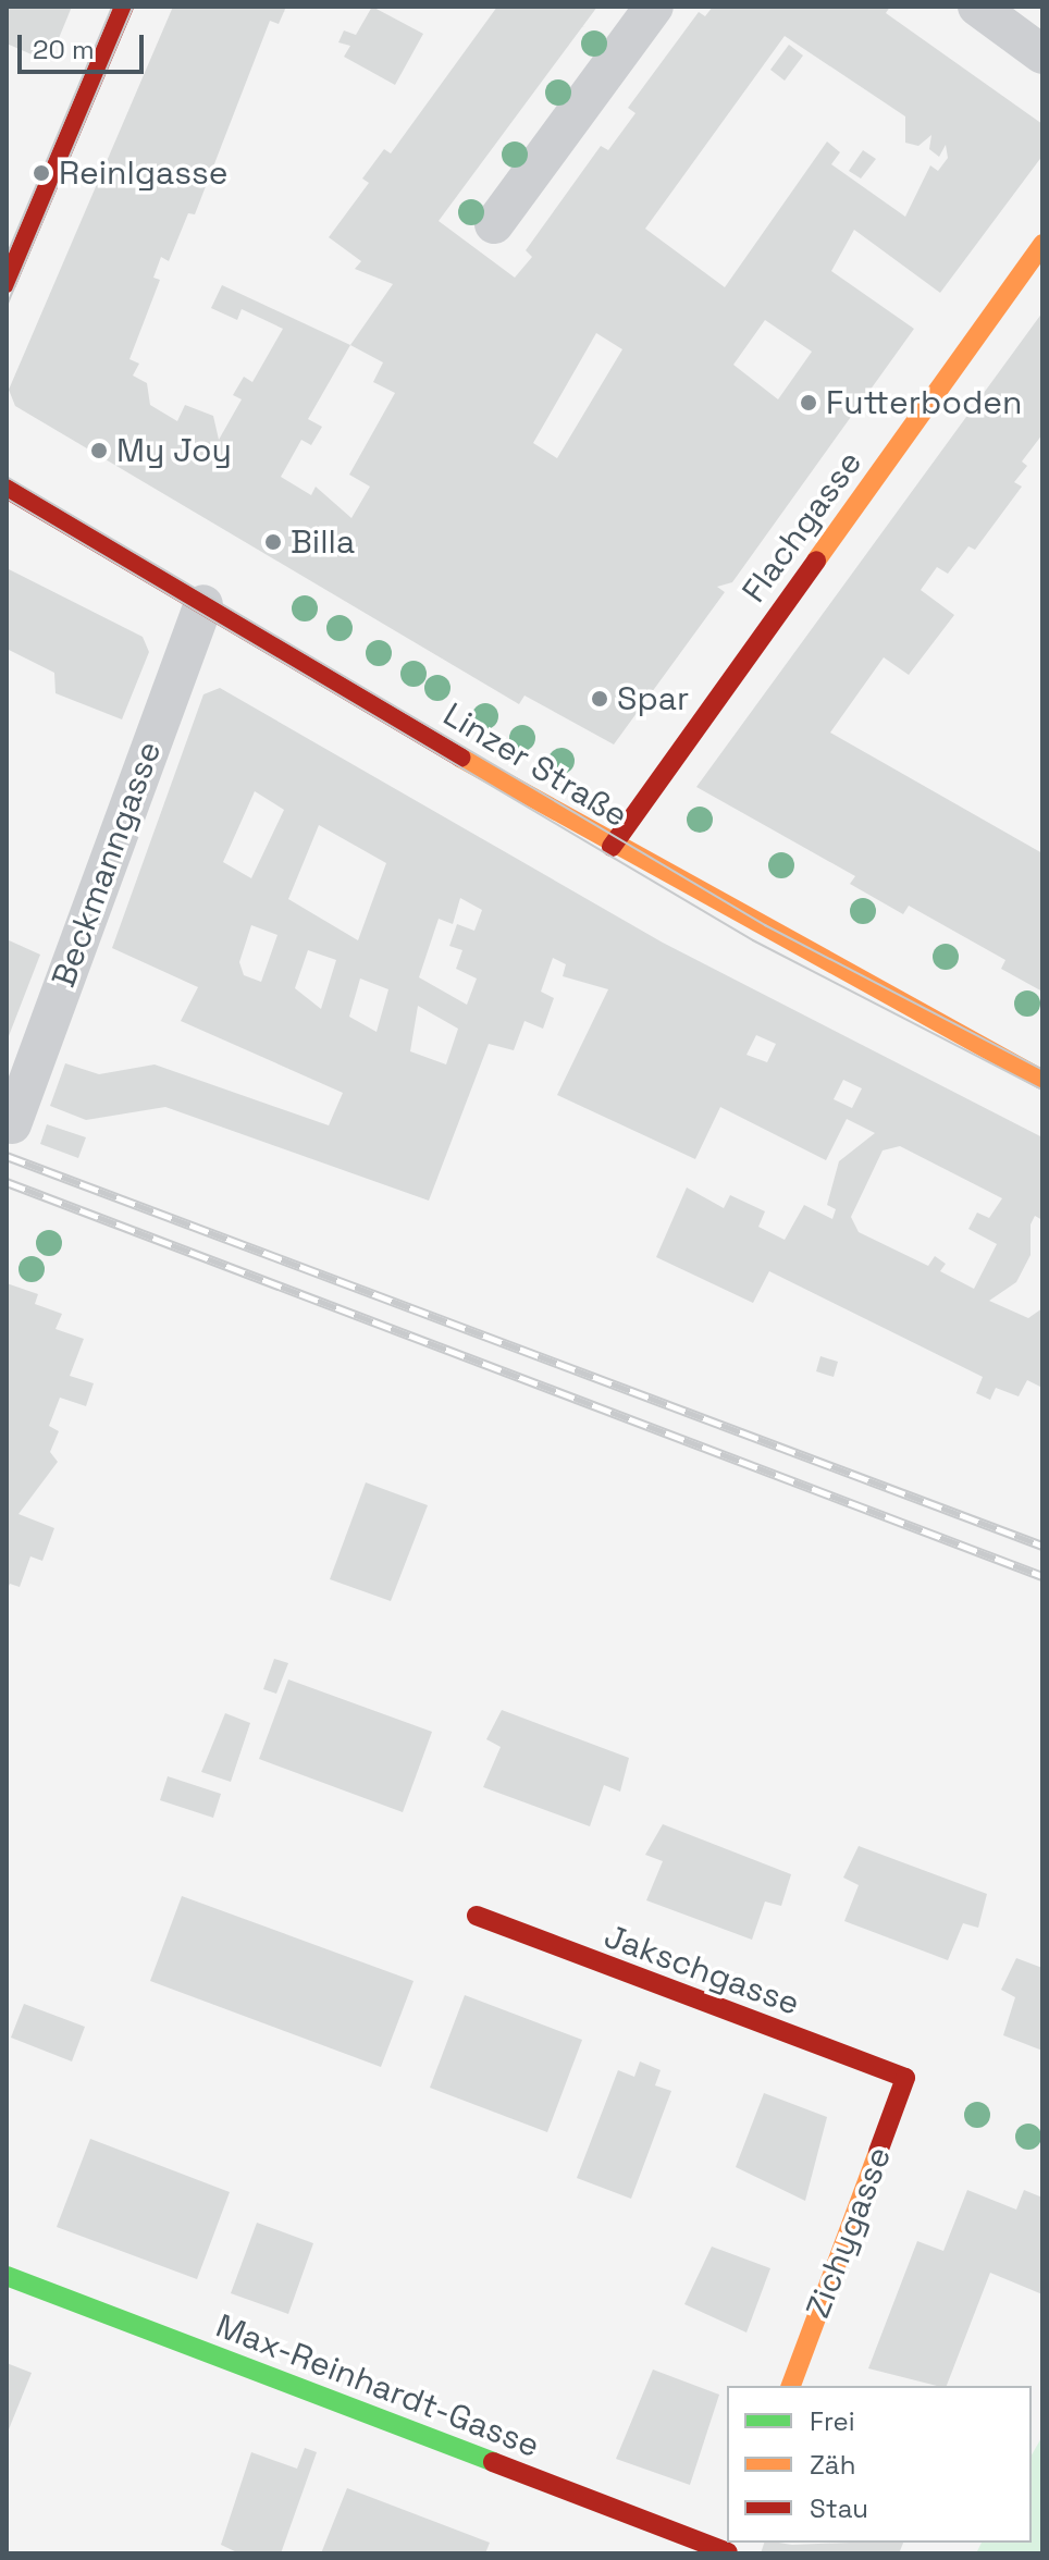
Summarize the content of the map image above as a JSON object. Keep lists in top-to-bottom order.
{
  "streets": {
    "street": [
      "Flachgasse",
      "Linzer Straße",
      "Beckmanngasse",
      "Jakschgasse",
      "Zichygasse",
      "Max-Reinhardt-Gasse"
    ]
  },
  "crossings": [
    ["Flachgasse", "Linzer Straße"],
    ["Linzer Straße", "Beckmanngasse"],
    ["Jakschgasse", "Zichygasse"]
  ],
  "places": [
    "Reinlgasse",
    "Futterboden",
    "My Joy",
    "Billa",
    "Spar"
  ],
  "legend": ["Frei", "Zäh", "Stau"],
  "scale_bar": "20 m"
}
